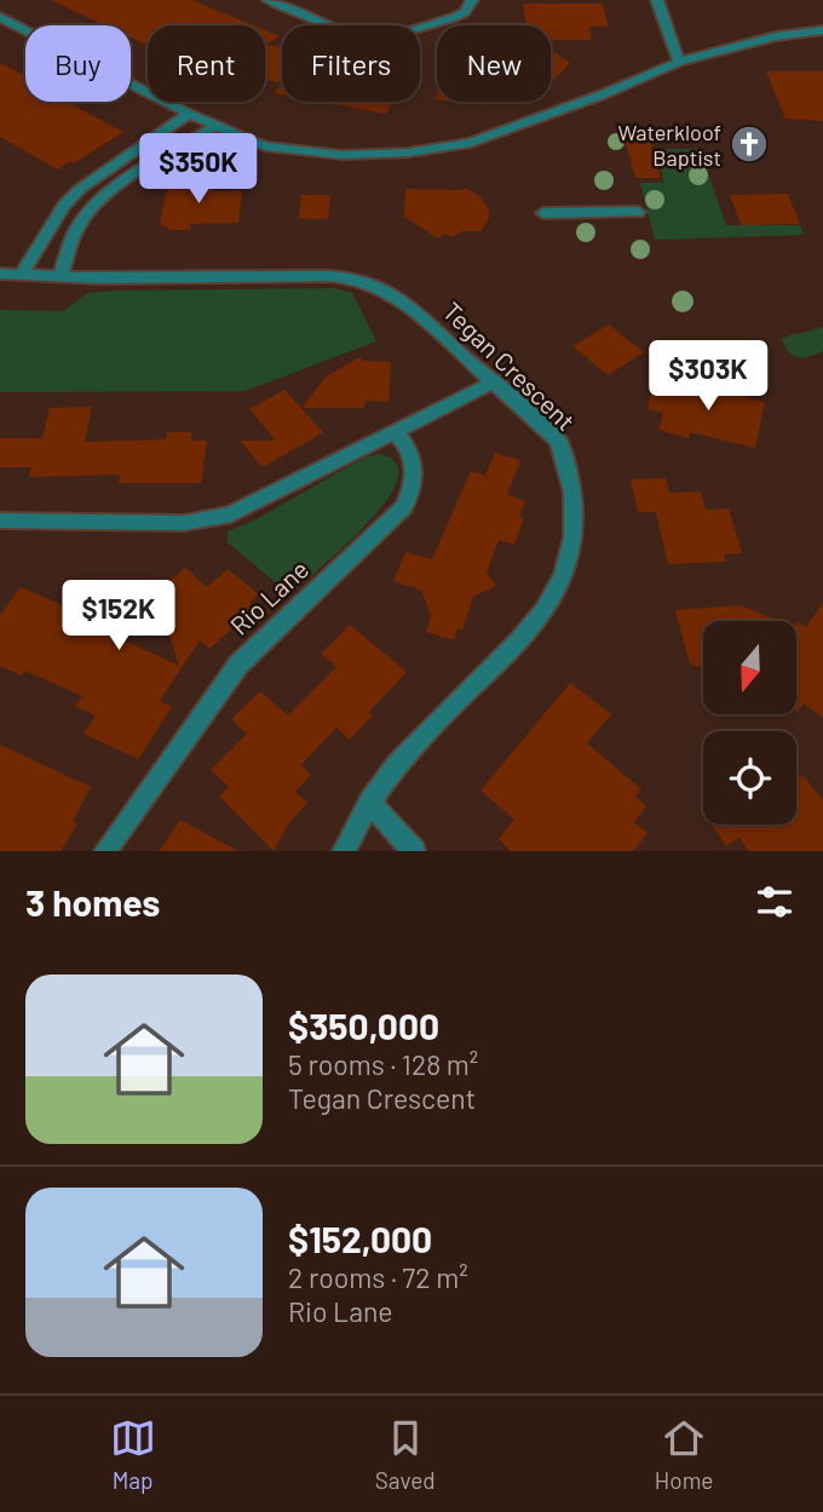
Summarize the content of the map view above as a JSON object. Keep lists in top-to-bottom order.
{
  "streets": {
    "street": ["Tegan Crescent", "Rio Lane"]
  },
  "places": {
    "church": ["Waterkloof Baptist"]
  },
  "north": "bottom",
  "page": {
    "chip": [
      "Buy",
      "Rent",
      "Filters",
      "New"
    ],
    "price": ["$350K", "$303K", "$152K"],
    "heading": "3 homes",
    "list": [
      {
        "name": "$350,000",
        "note": "5 rooms · 128 m² · Tegan Crescent"
      },
      {
        "name": "$152,000",
        "note": "2 rooms · 72 m² · Rio Lane"
      }
    ],
    "tabs": ["Map", "Saved", "Home"]
  }
}
